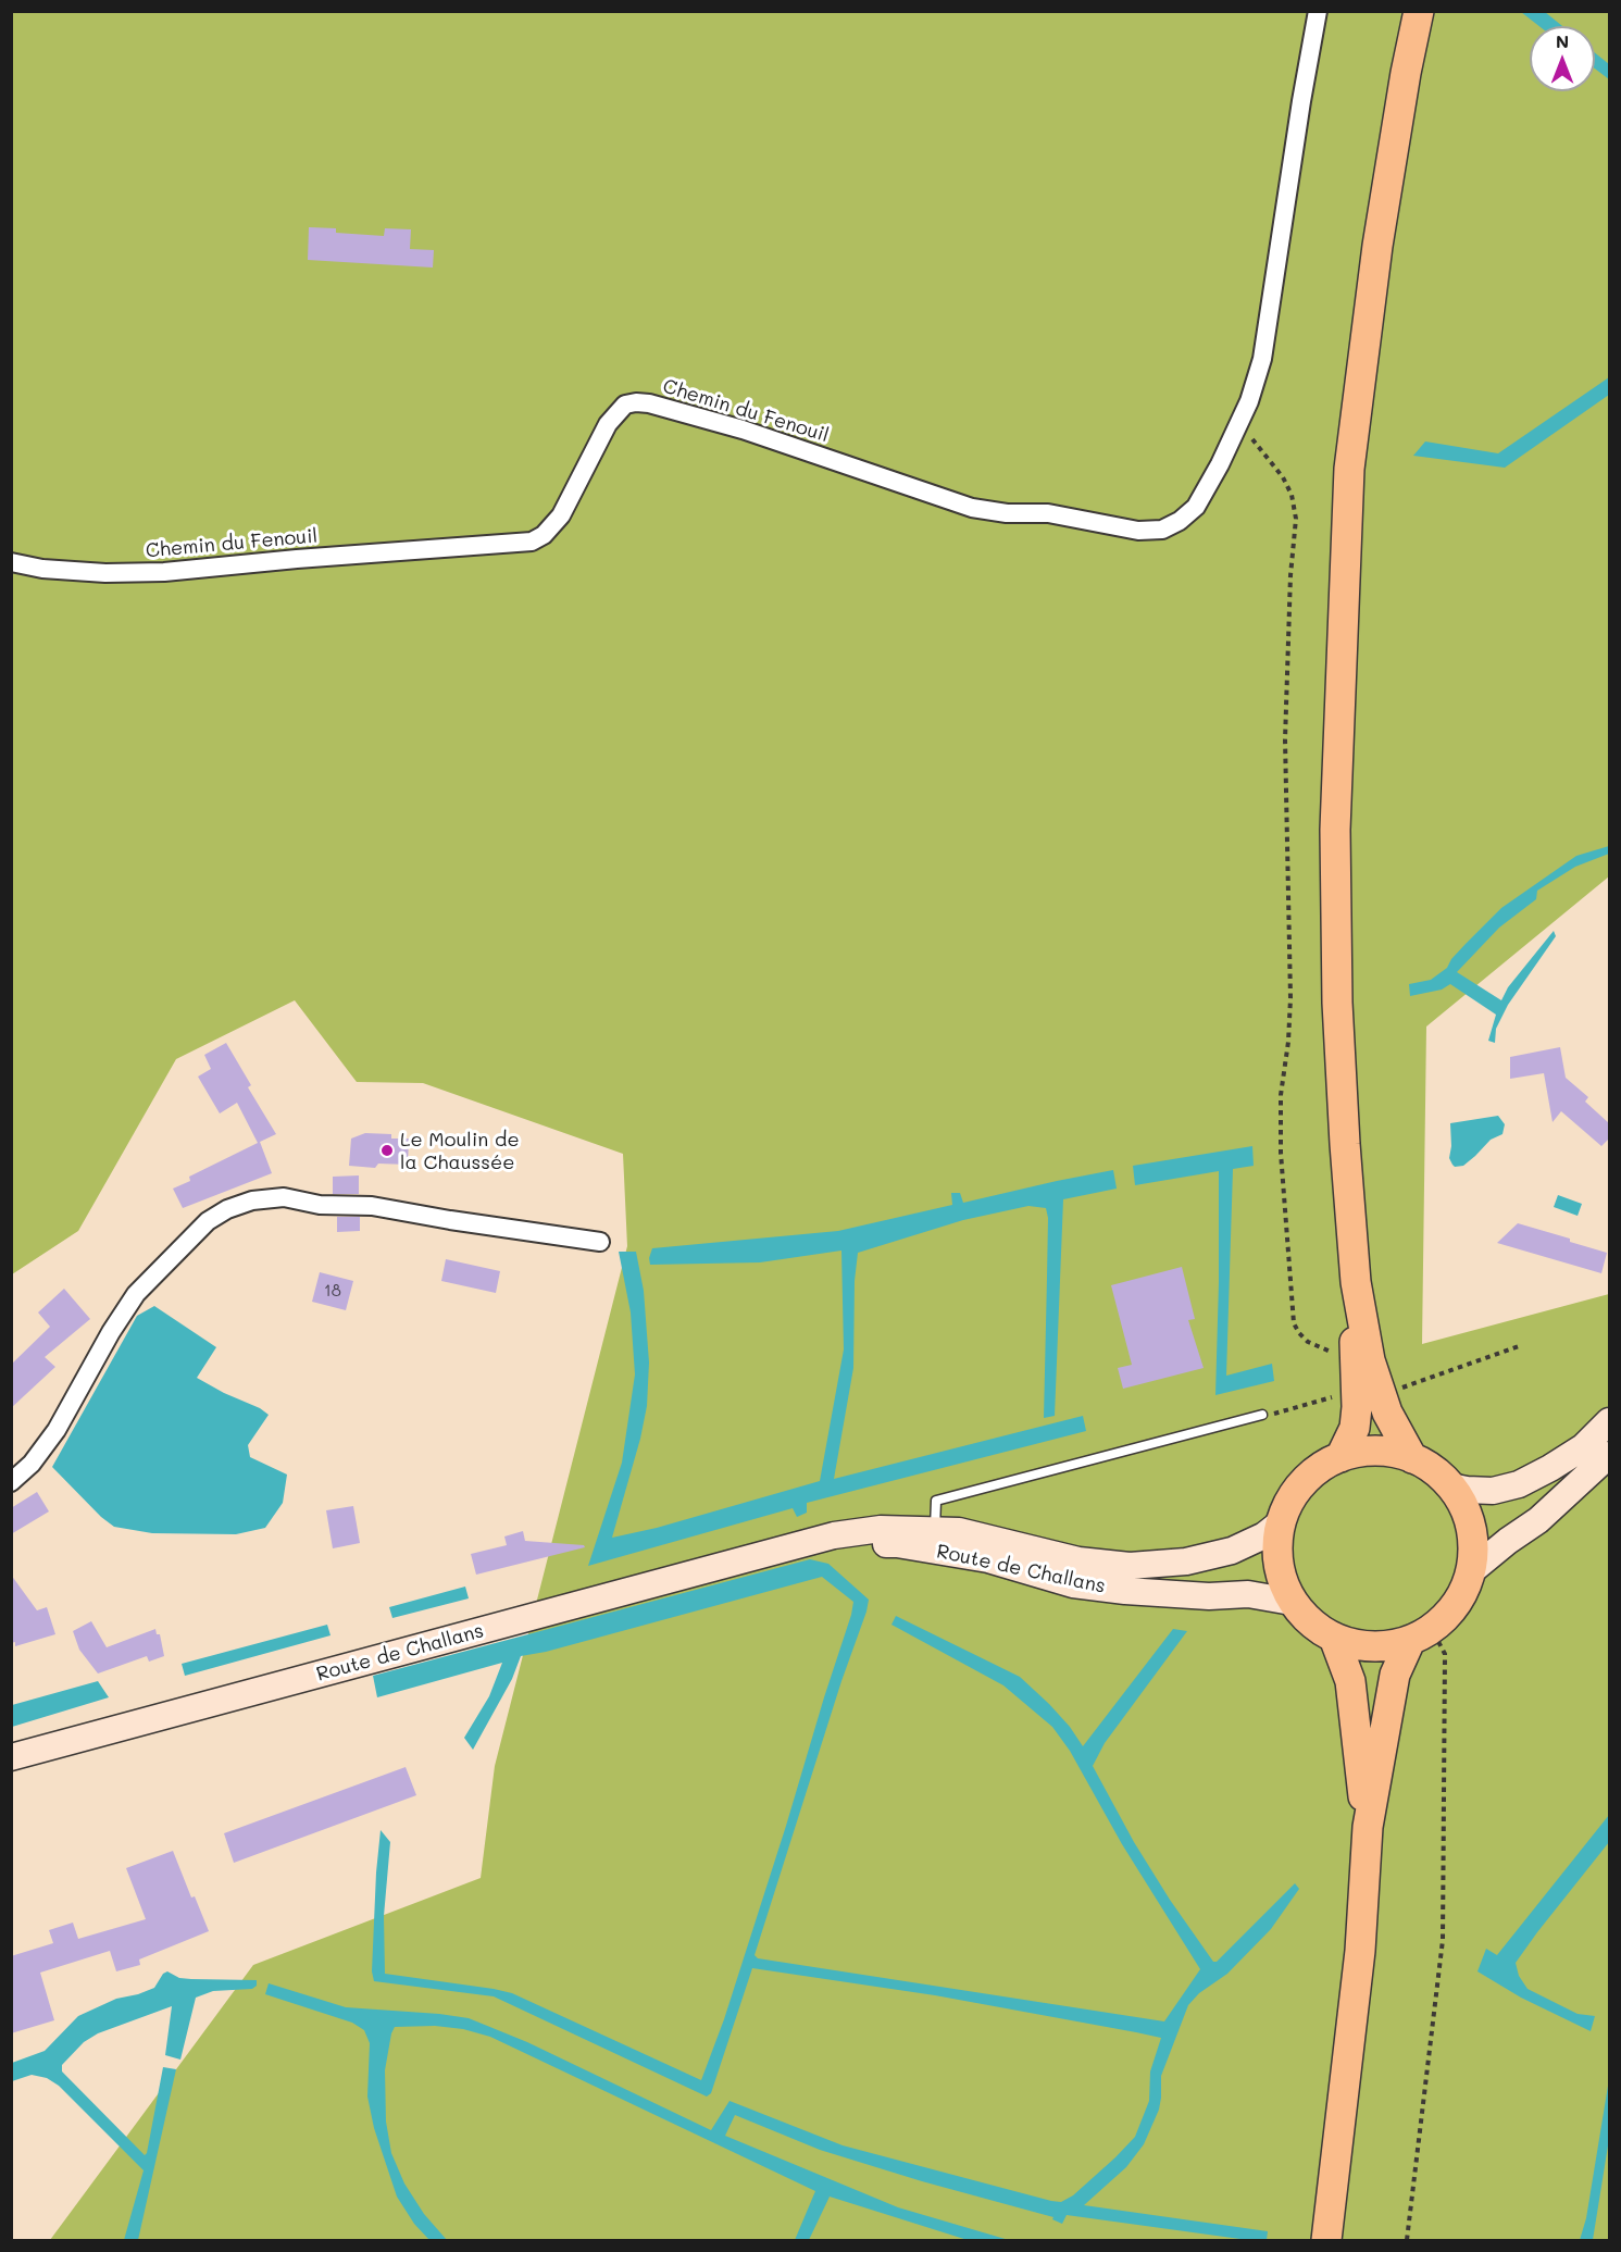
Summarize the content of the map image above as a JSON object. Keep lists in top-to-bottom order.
{
  "streets": {
    "main road": ["Route de Challans"],
    "street": ["Chemin du Fenouil"]
  },
  "places": ["Le Moulin de la Chaussée"],
  "house_numbers": ["18"],
  "north": "top"
}
